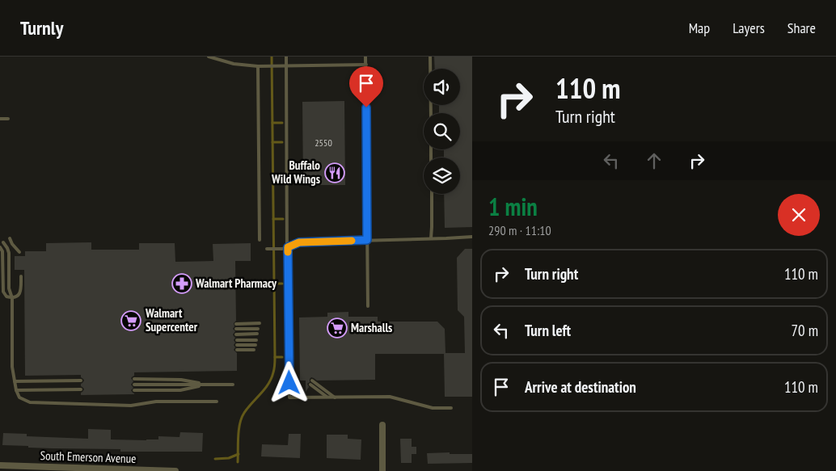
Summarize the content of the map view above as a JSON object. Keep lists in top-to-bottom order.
{
  "streets": {
    "street": ["South Emerson Avenue"]
  },
  "places": {
    "restaurant": ["Buffalo Wild Wings"],
    "pharmacy": ["Walmart Pharmacy"],
    "supermarket": ["Walmart Supercenter", "Marshalls"]
  },
  "house_numbers": ["2550"],
  "page": {
    "header": "Turnly",
    "nav": ["Map", "Layers", "Share"],
    "turn": ["110 m", "Turn right"],
    "heading": ["1 min", "290 m · 11:10"],
    "list": [
      {
        "name": "Turn right",
        "value": "110 m"
      },
      {
        "name": "Turn left",
        "value": "70 m"
      },
      {
        "name": "Arrive at destination",
        "value": "110 m"
      }
    ]
  }
}
